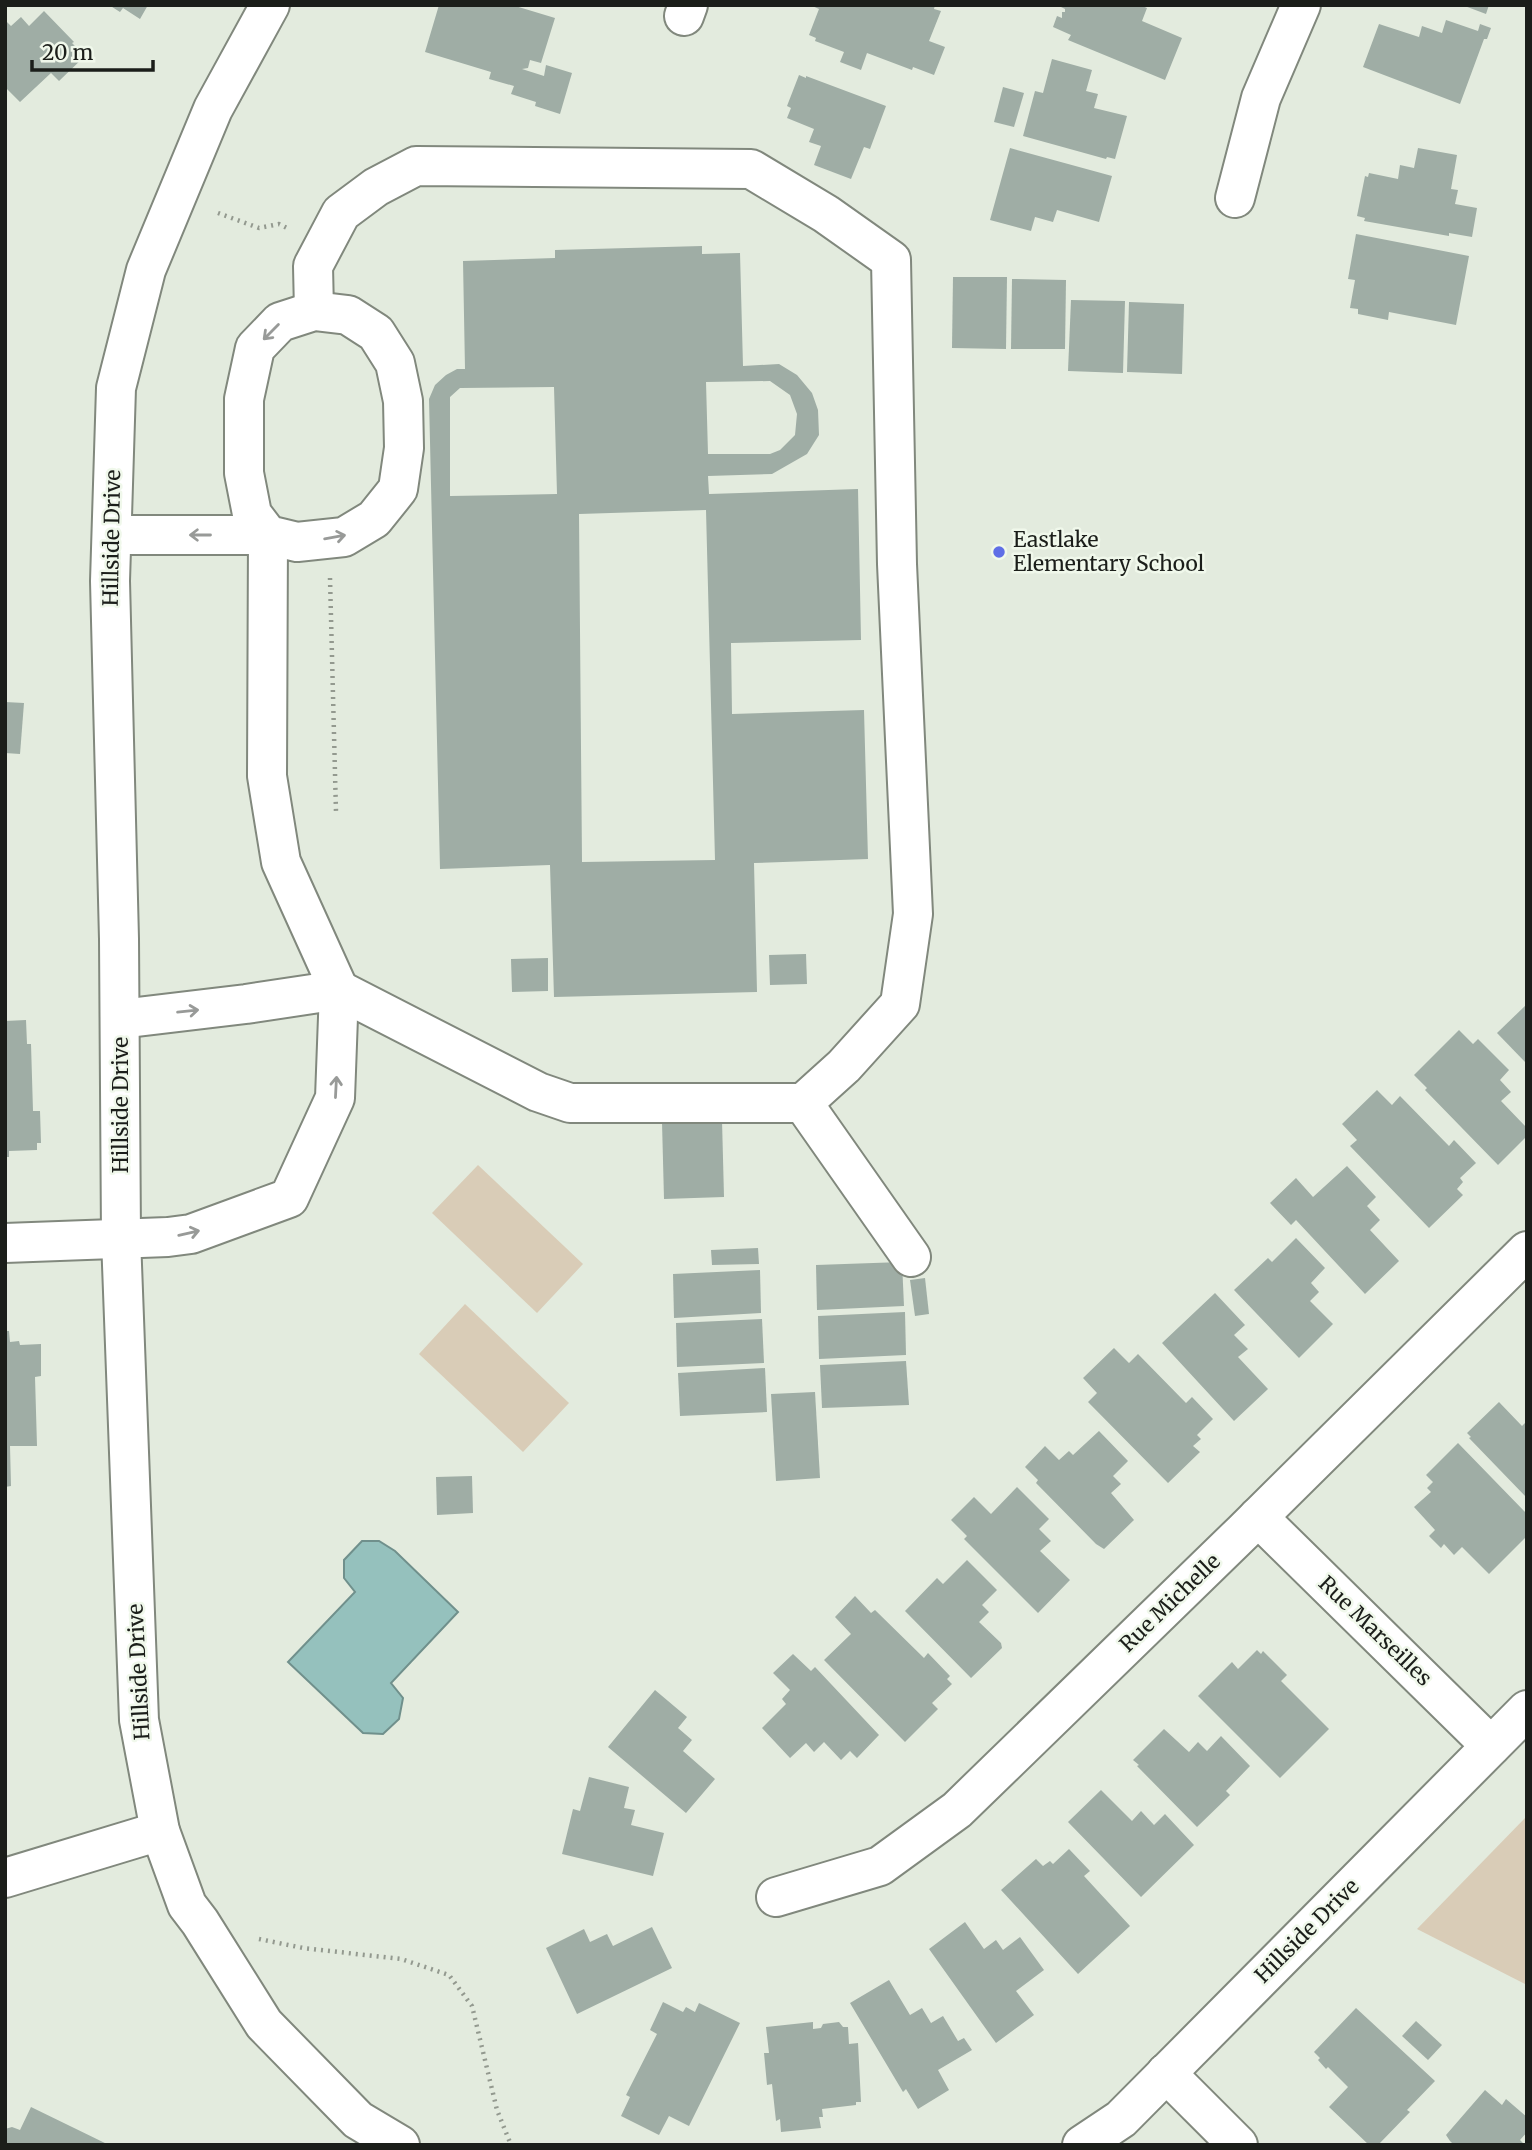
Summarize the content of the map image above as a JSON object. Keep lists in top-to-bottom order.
{
  "streets": {
    "street": ["Hillside Drive", "Rue Michelle", "Rue Marseilles"]
  },
  "crossings": [
    ["Hillside Drive", "Rue Marseilles"],
    ["Rue Michelle", "Rue Marseilles"]
  ],
  "places": ["Eastlake Elementary School"],
  "scale_bar": "20 m"
}
